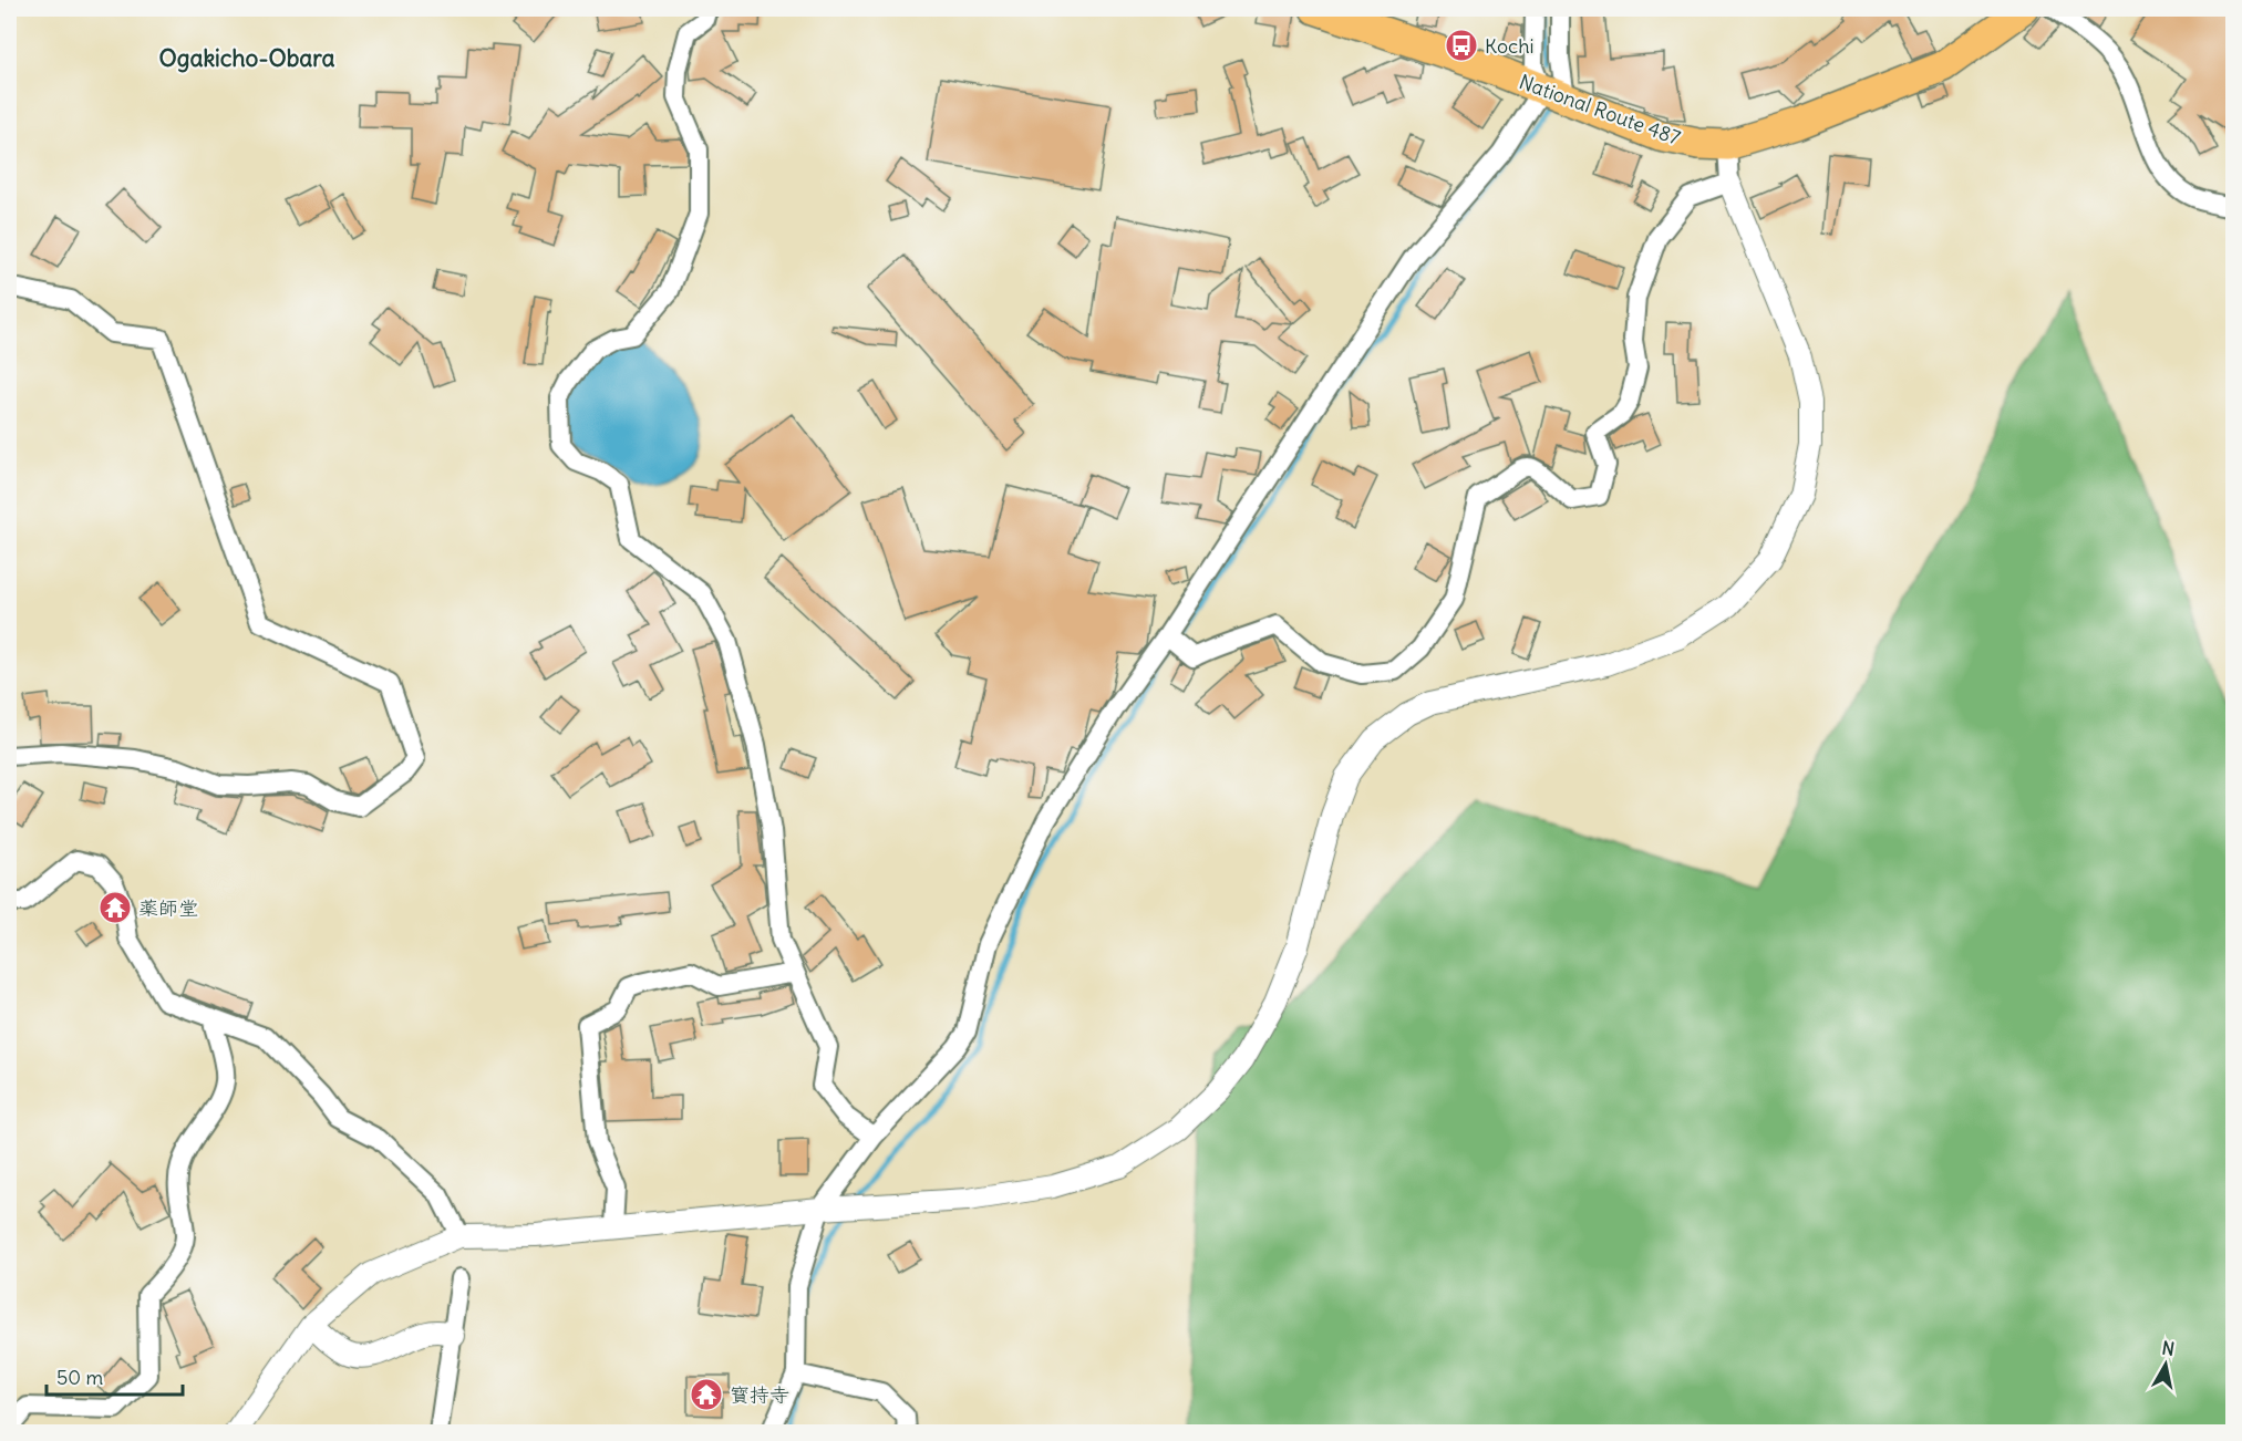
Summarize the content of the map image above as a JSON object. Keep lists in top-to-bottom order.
{
  "streets": {
    "highway": ["National Route 487"]
  },
  "districts": ["Ogakicho-Obara"],
  "places": {
    "bus stop": ["Kochi"],
    "temple": ["薬師堂", "寳持寺"]
  },
  "scale_bar": "50 m",
  "north": "top"
}
